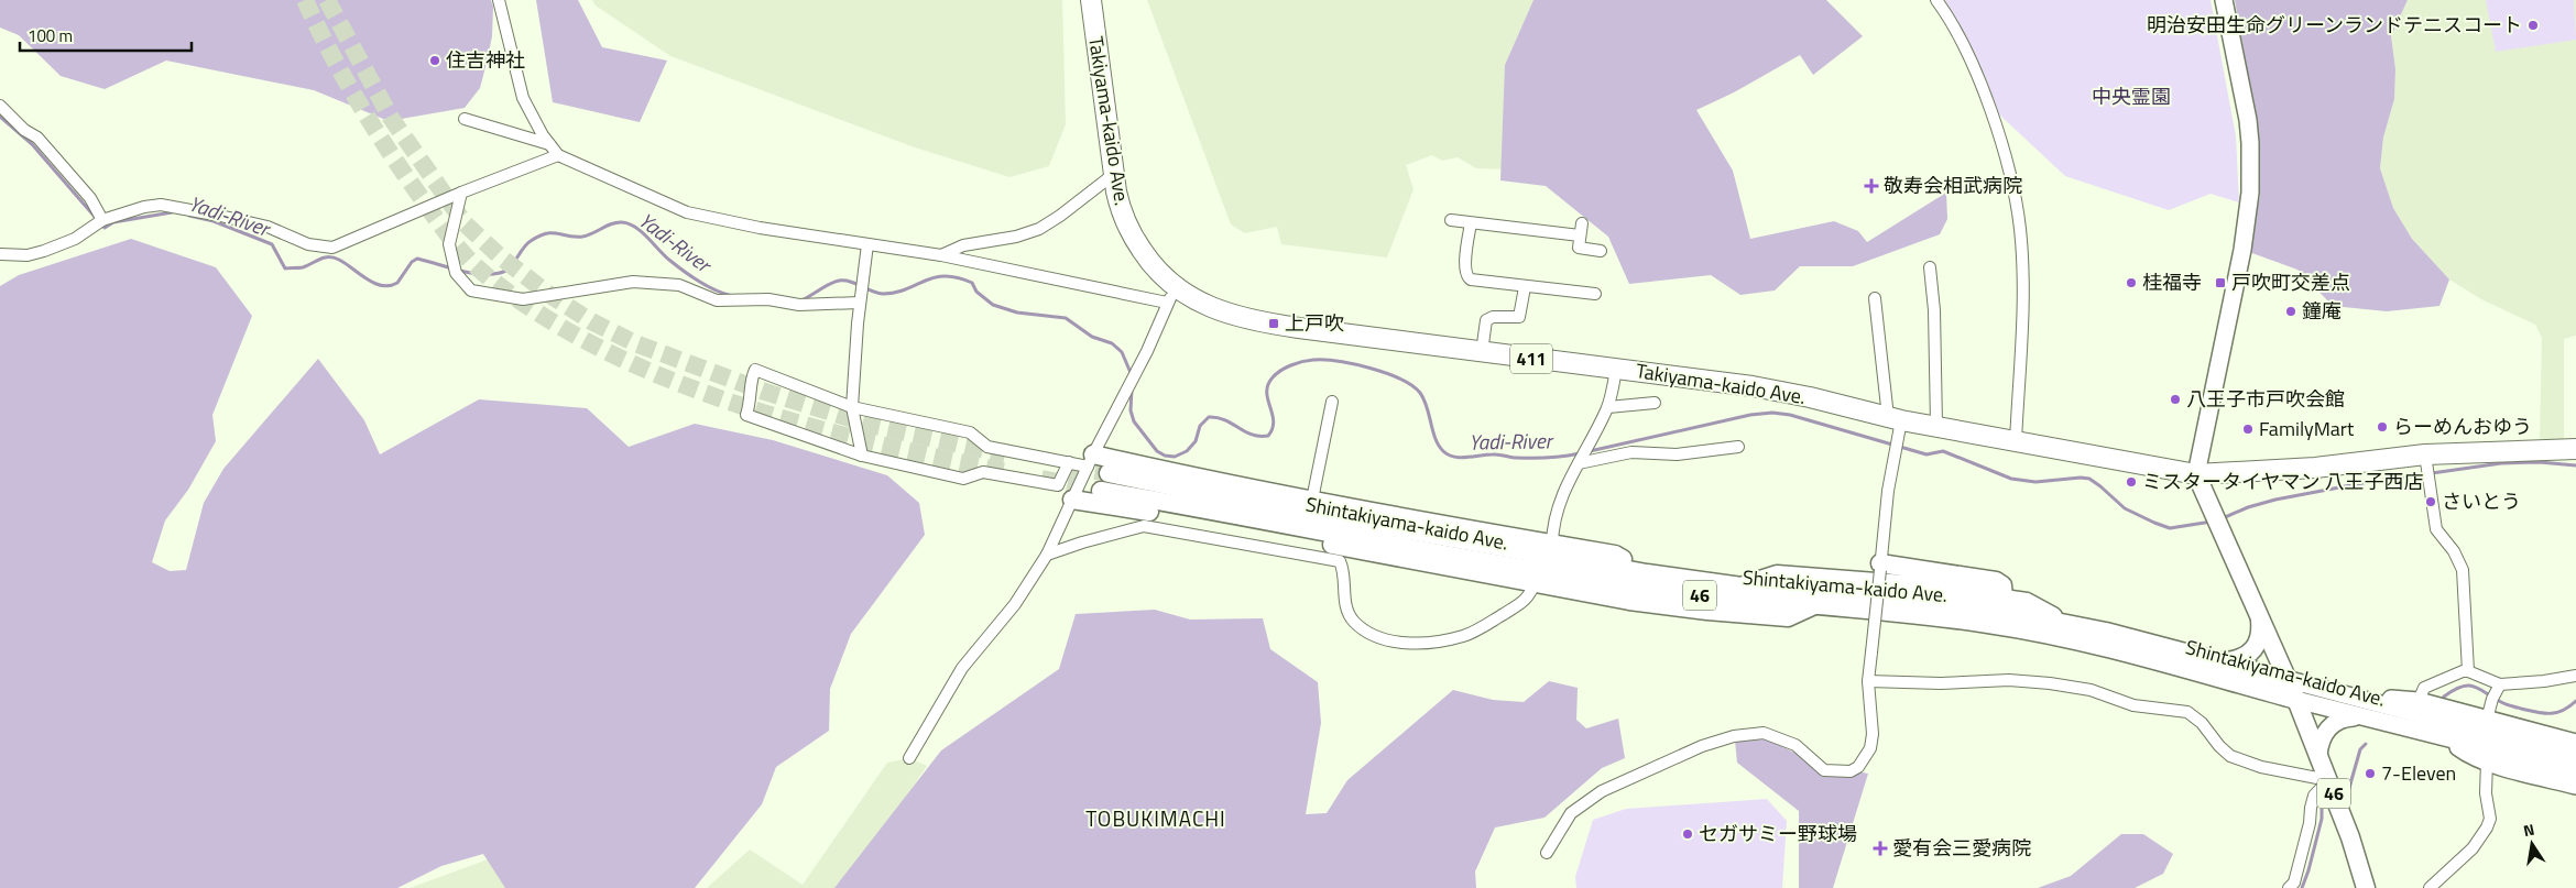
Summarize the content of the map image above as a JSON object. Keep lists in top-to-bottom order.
{
  "streets": {
    "highway": ["Takiyama-kaido Ave.", "411"],
    "main road": ["Shintakiyama-kaido Ave.", "46"]
  },
  "crossings": [
    ["Takiyama-kaido Ave.", "46"],
    ["Shintakiyama-kaido Ave.", "46"]
  ],
  "districts": ["TOBUKIMACHI"],
  "water": ["Yadi-River"],
  "parks": ["中央霊園"],
  "places": {
    "other": [
      "明治安田生命グリーンランドテニスコート",
      "住吉神社",
      "桂福寺",
      "鐘庵",
      "八王子市戸吹会館",
      "らーめんおゆう",
      "FamilyMart",
      "ミスタータイヤマン 八王子西店",
      "さいとう",
      "7-Eleven",
      "セガサミー野球場"
    ],
    "health": ["敬寿会相武病院", "愛有会三愛病院"],
    "transit": ["戸吹町交差点", "上戸吹"]
  },
  "scale_bar": "100 m",
  "north": "top"
}
